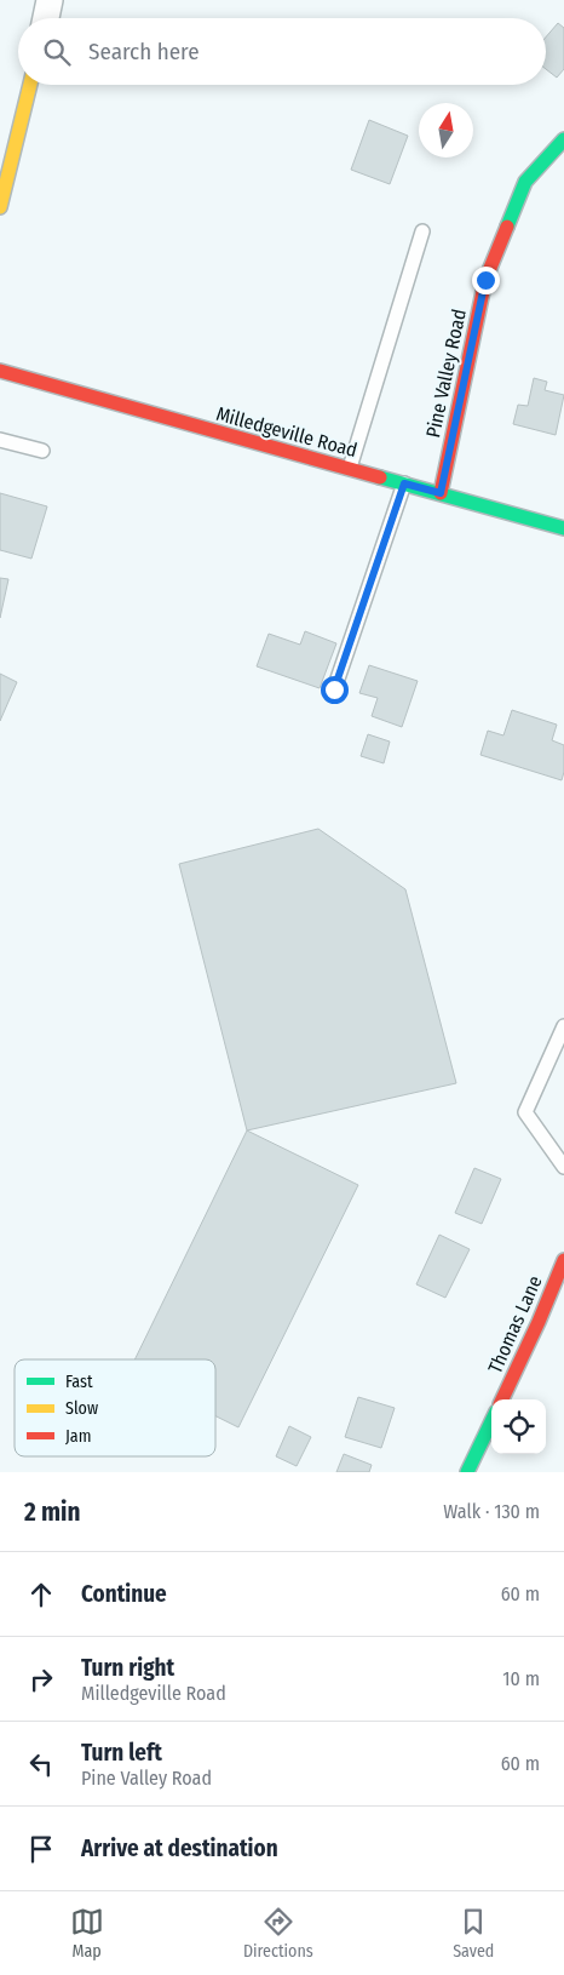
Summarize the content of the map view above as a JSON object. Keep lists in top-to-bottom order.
{
  "streets": {
    "street": ["Pine Valley Road", "Milledgeville Road", "Thomas Lane"]
  },
  "crossings": [
    ["Pine Valley Road", "Milledgeville Road"]
  ],
  "legend": ["Fast", "Slow", "Jam"],
  "north": "top",
  "page": {
    "search": "Search here",
    "heading": ["2 min", "Walk · 130 m"],
    "list": [
      ["Continue", "60 m"],
      ["Turn right", "Milledgeville Road", "10 m"],
      ["Turn left", "Pine Valley Road", "60 m"],
      "Arrive at destination"
    ],
    "nav": ["Map", "Directions", "Saved"]
  }
}
